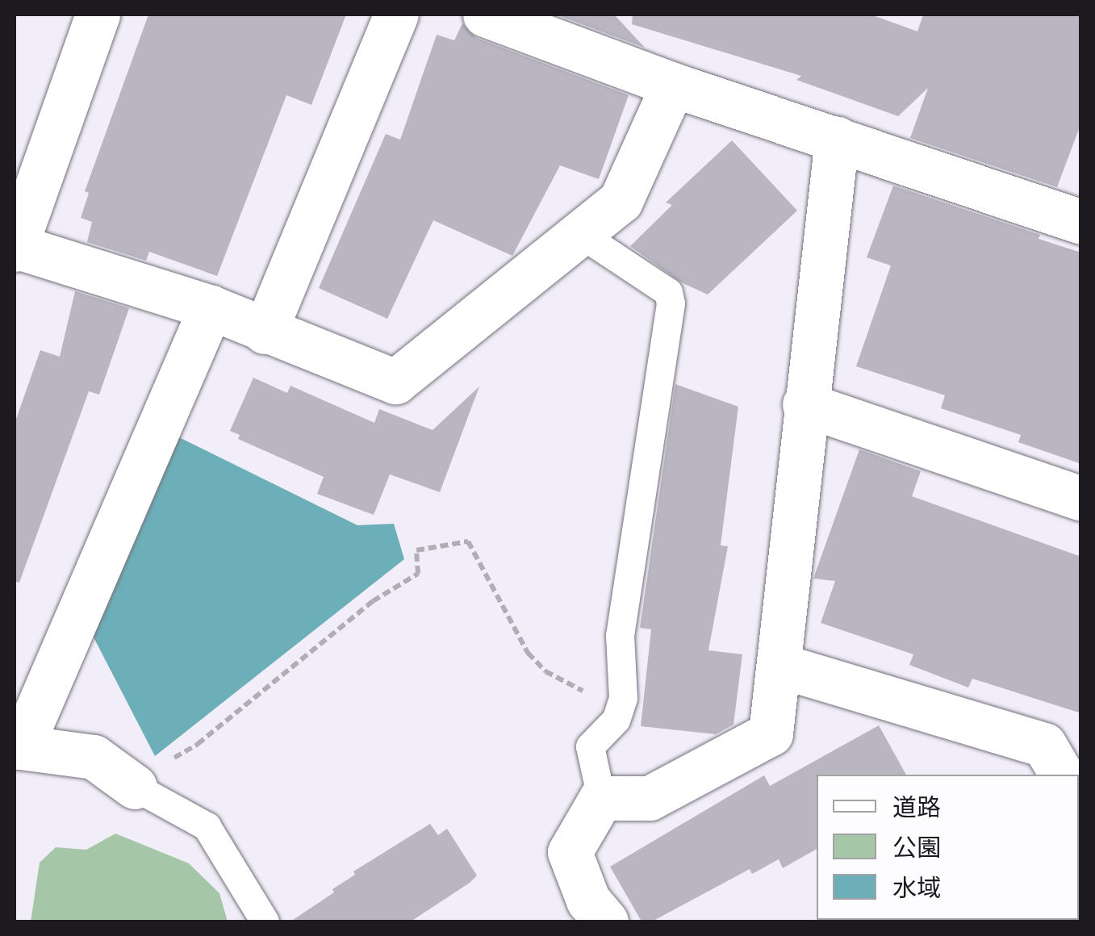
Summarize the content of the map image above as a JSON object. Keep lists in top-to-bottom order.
{
  "legend": ["道路", "公園", "水域"]
}
